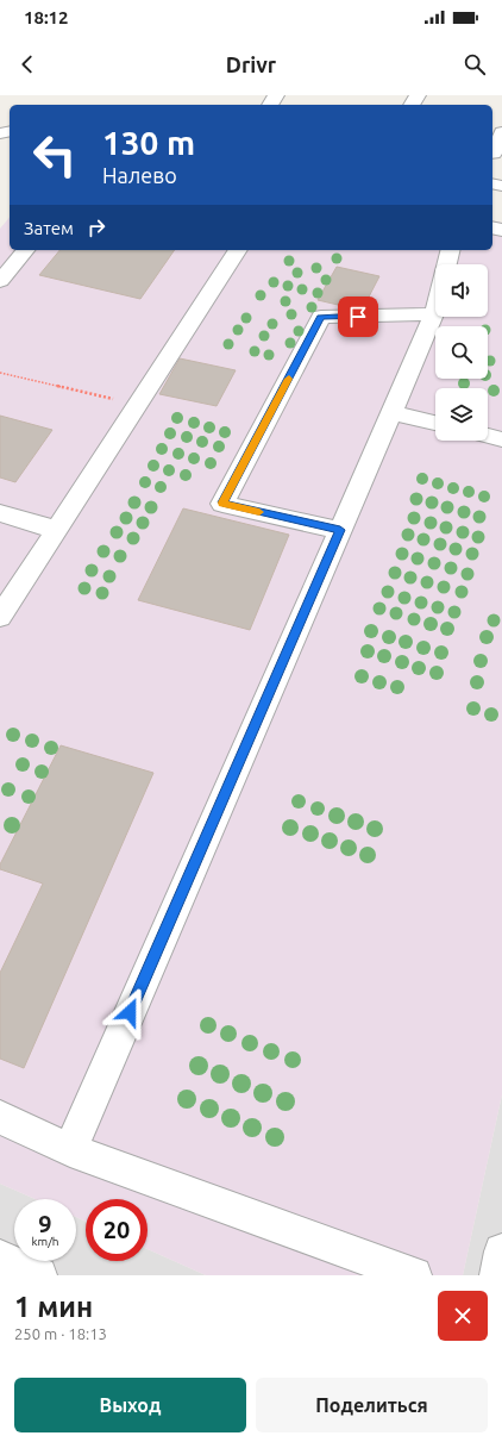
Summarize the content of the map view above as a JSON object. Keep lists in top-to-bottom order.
{
  "page": {
    "status": "18:12",
    "header": "Drivr",
    "turn": ["130 m", "Налево"],
    "then": "Затем",
    "speed": "9 km/h",
    "limit": "20",
    "heading": ["1 мин", "250 m · 18:13"],
    "buttons": ["Выход", "Поделиться"]
  }
}
